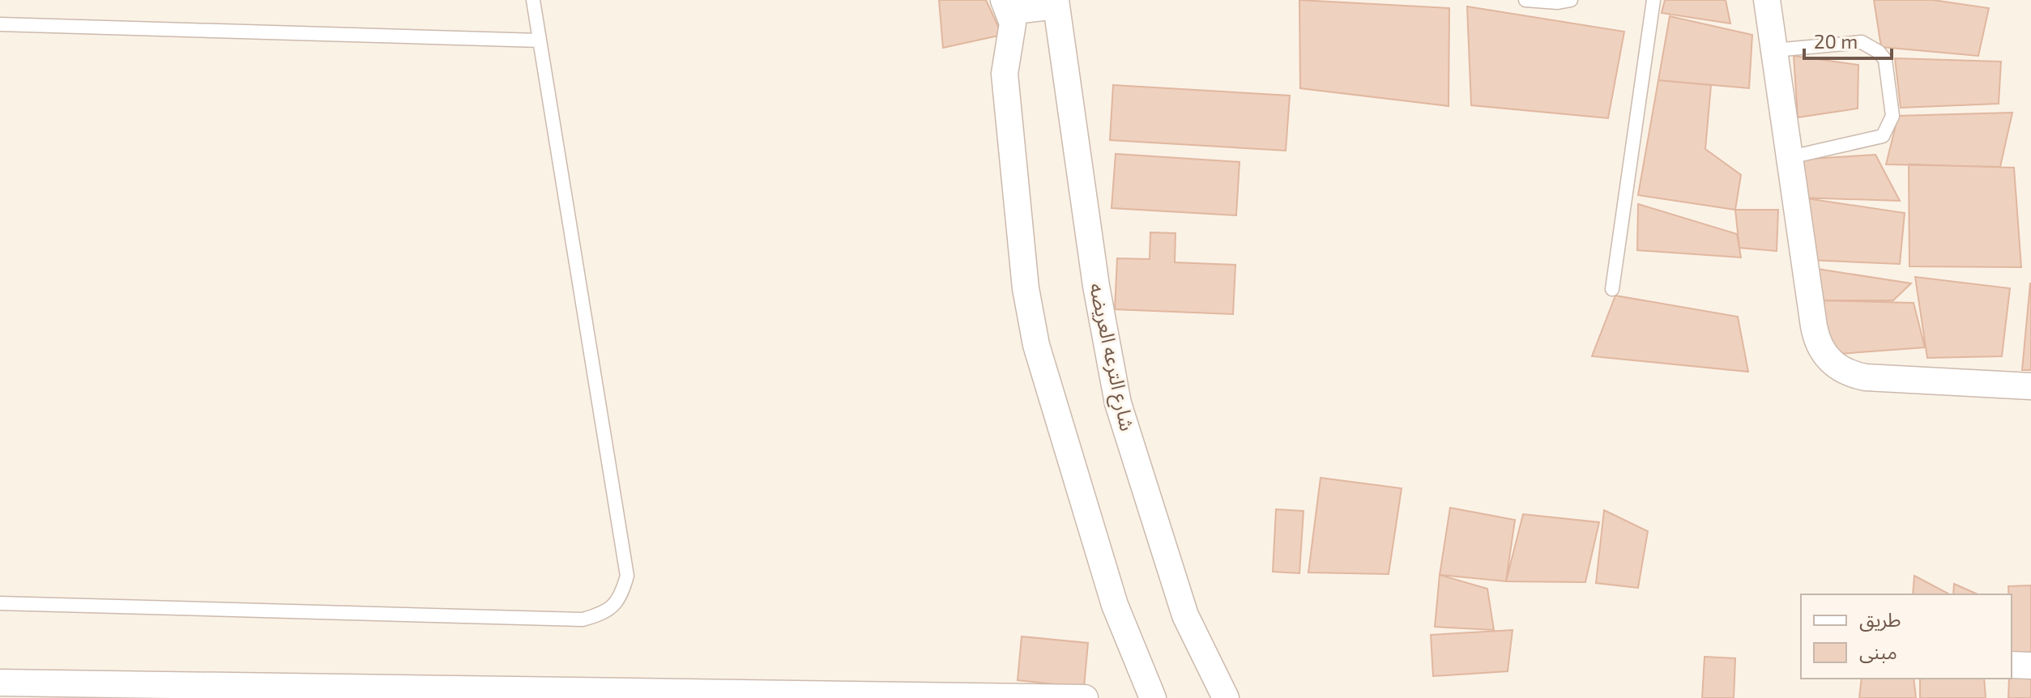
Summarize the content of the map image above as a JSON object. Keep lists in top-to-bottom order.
{
  "streets": {
    "street": ["شارع الترعه العريضه"]
  },
  "legend": ["طريق", "مبنى"],
  "scale_bar": "20 m"
}
